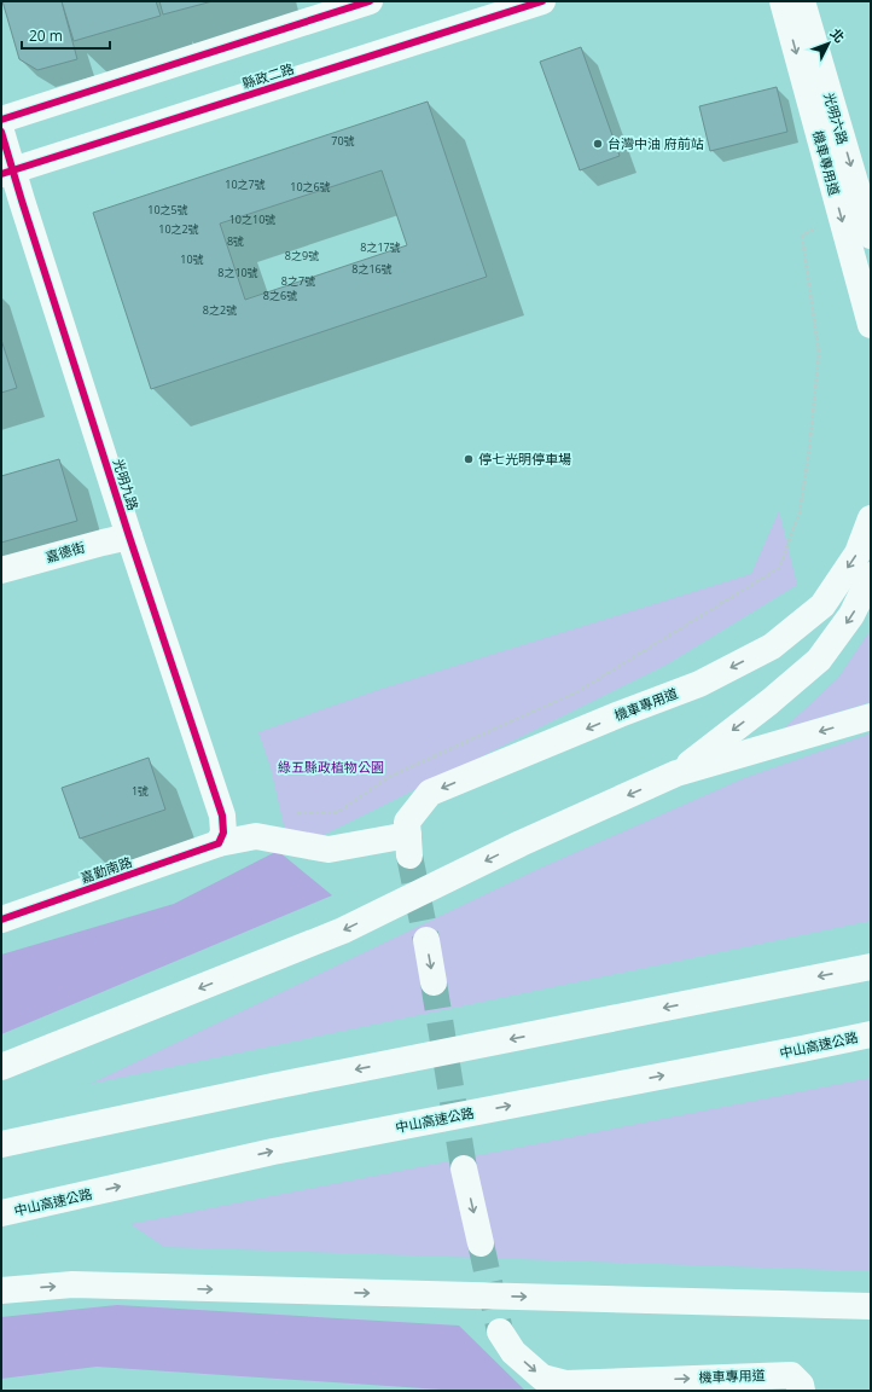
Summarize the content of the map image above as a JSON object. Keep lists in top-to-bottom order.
{
  "streets": {
    "main road": [
      "縣政二路",
      "光明六路",
      "機車專用道",
      "光明九路",
      "嘉德街",
      "嘉勤南路",
      "中山高速公路"
    ]
  },
  "crossings": [
    ["縣政二路", "光明九路"],
    ["機車專用道", "嘉勤南路"],
    ["光明九路", "嘉德街"],
    ["光明九路", "嘉勤南路"]
  ],
  "one_way": ["光明六路"],
  "parks": ["綠五縣政植物公園"],
  "places": ["台灣中油 府前站", "停七光明停車場"],
  "house_numbers": [
    "70號",
    "10之7號",
    "10之6號",
    "10之5號",
    "10之10號",
    "10之2號",
    "8號",
    "8之17號",
    "8之9號",
    "10號",
    "8之16號",
    "8之10號",
    "8之7號",
    "8之6號",
    "8之2號",
    "1號"
  ],
  "scale_bar": "20 m",
  "north": "top right"
}
